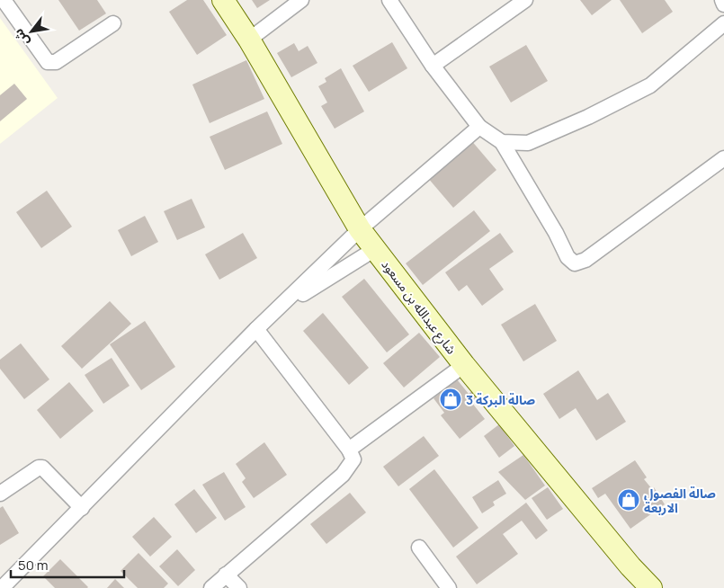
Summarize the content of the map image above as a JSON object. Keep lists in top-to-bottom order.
{
  "streets": {
    "street": ["شارع عبدالله بن مسعود"]
  },
  "places": {
    "shop": ["صالة البركة 3", "صالة الفصول الاربعة"]
  },
  "scale_bar": "50 m",
  "north": "bottom left"
}
